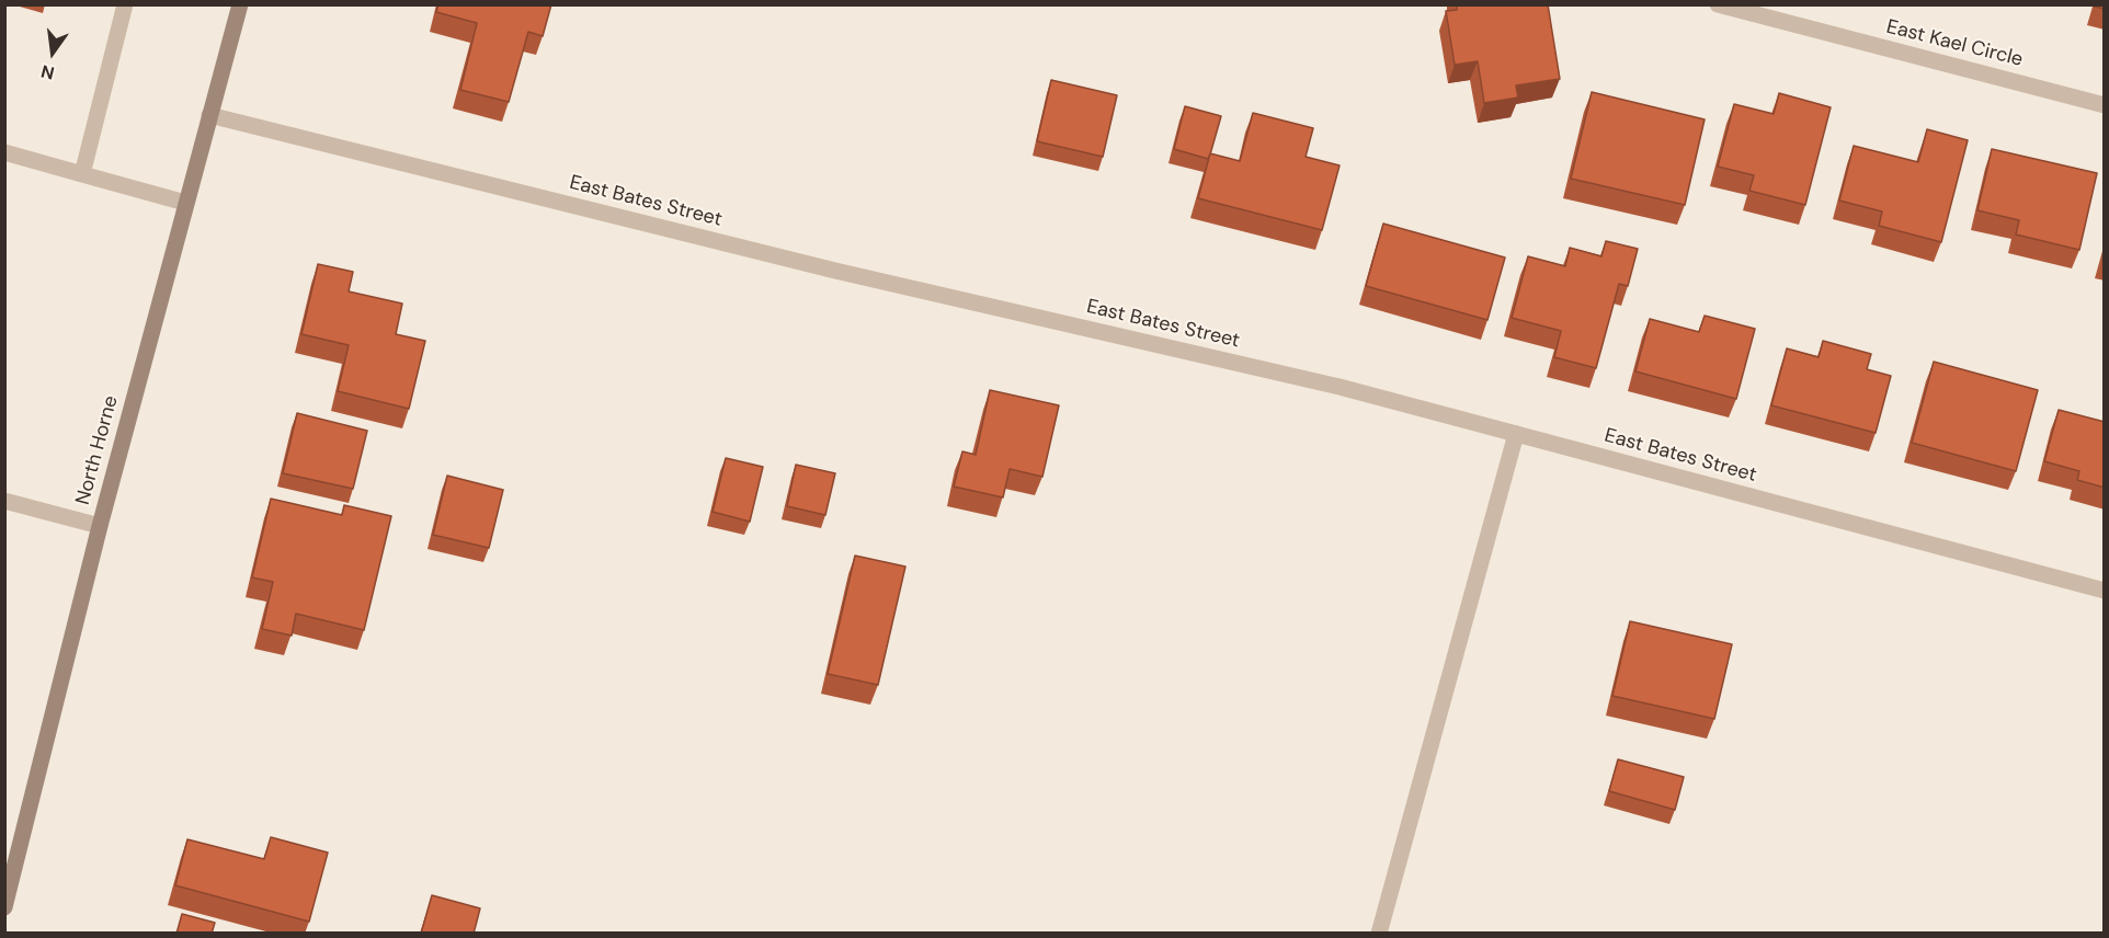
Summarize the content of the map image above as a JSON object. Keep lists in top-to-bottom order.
{
  "streets": {
    "street": ["East Kael Circle", "East Bates Street", "North Horne"]
  },
  "crossings": [
    ["East Bates Street", "North Horne"]
  ],
  "north": "bottom"
}
